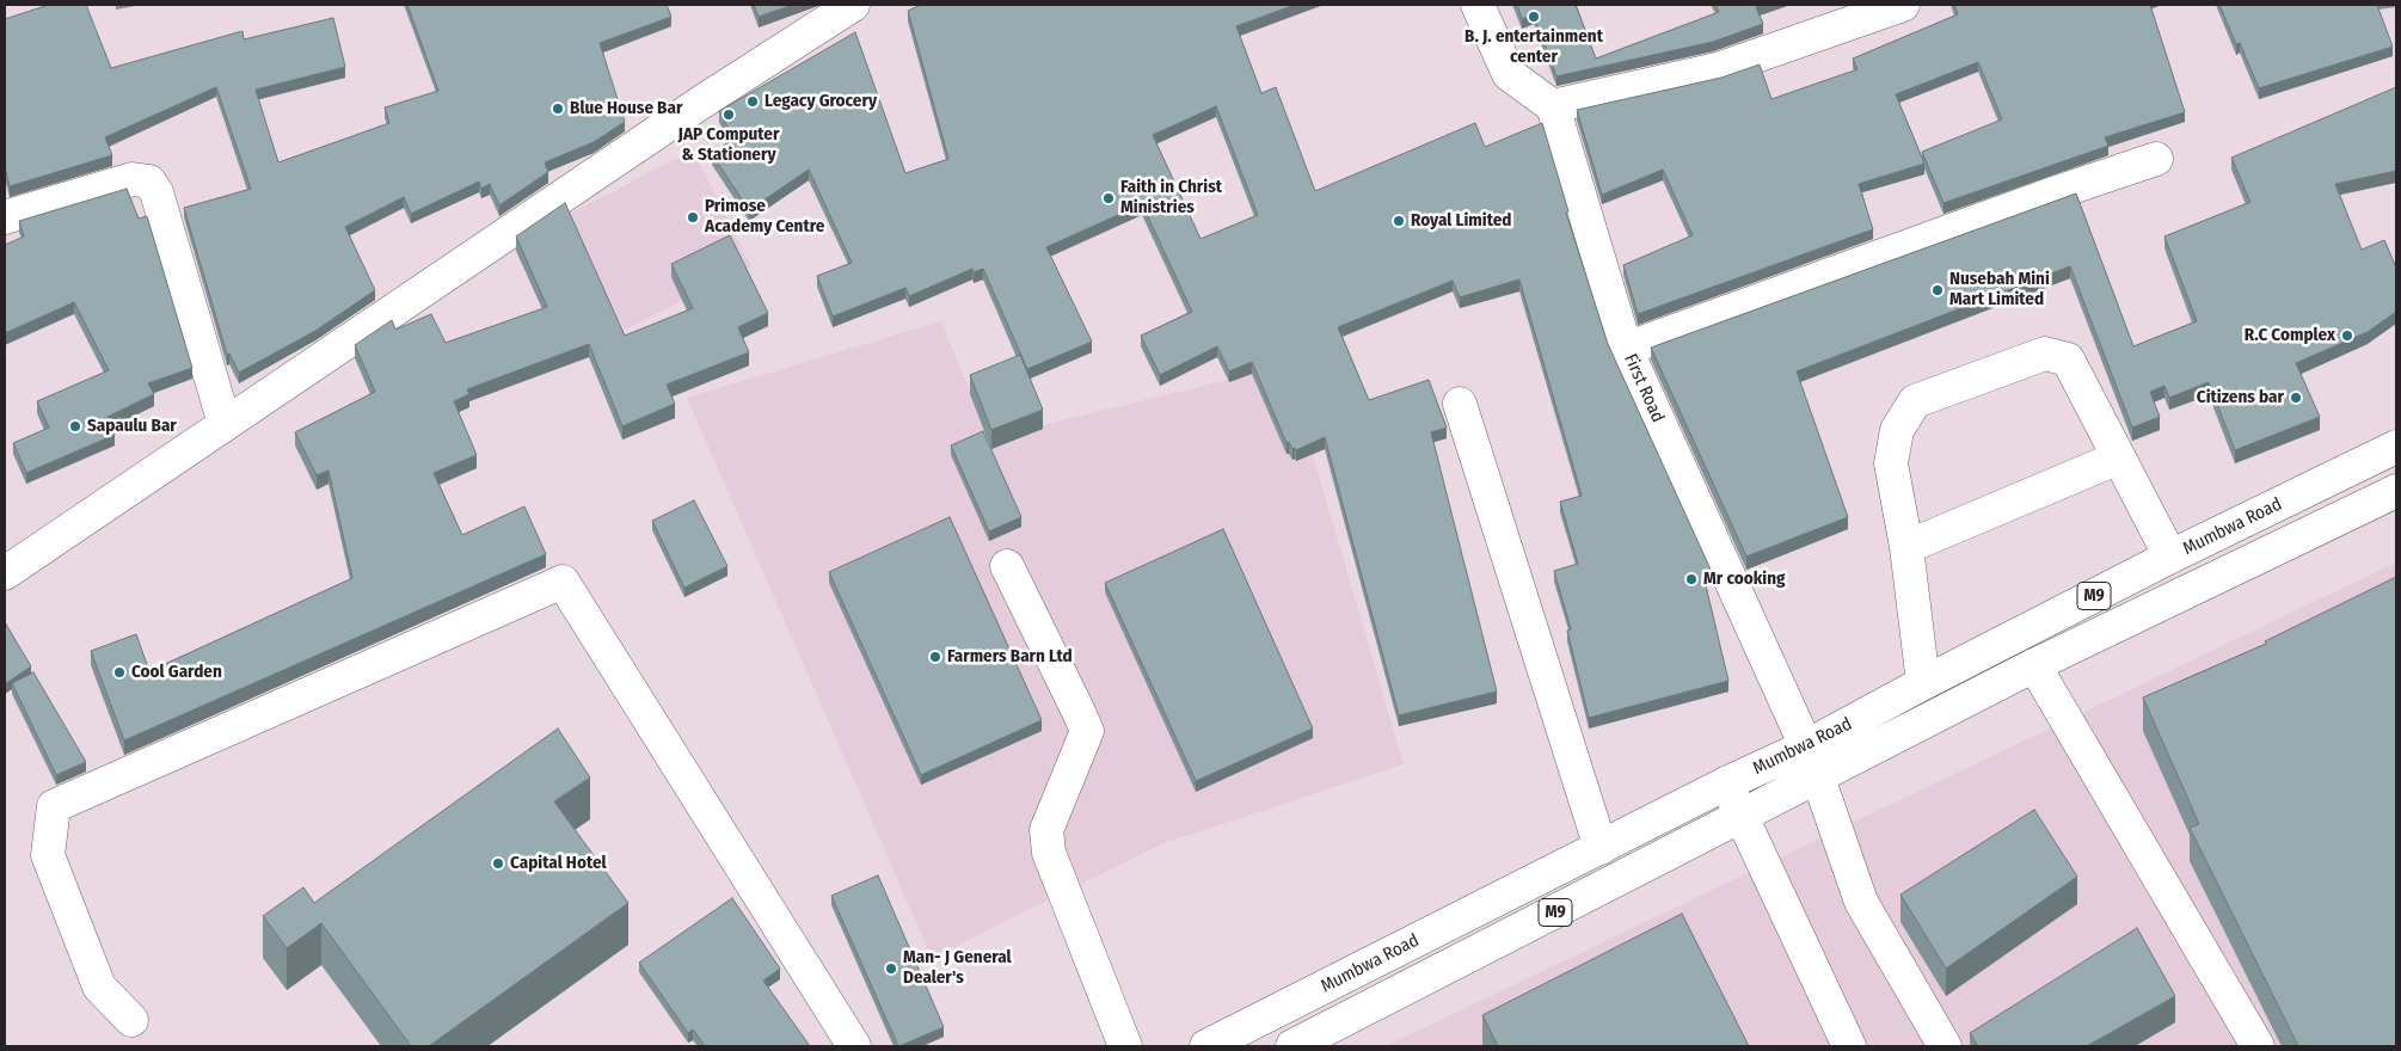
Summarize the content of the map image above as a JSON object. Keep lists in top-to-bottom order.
{
  "streets": {
    "street": ["First Road", "Mumbwa Road", "M9"]
  },
  "crossings": [
    ["First Road", "Mumbwa Road"]
  ],
  "places": [
    "B. J. entertainment center",
    "Legacy Grocery",
    "Blue House Bar",
    "JAP Computer & Stationery",
    "Faith in Christ Ministries",
    "Primose Academy Centre",
    "Royal Limited",
    "Nusebah Mini Mart Limited",
    "R.C Complex",
    "Citizens bar",
    "Sapaulu Bar",
    "Mr cooking",
    "Farmers Barn Ltd",
    "Cool Garden",
    "Capital Hotel",
    "Man- J General Dealer's"
  ]
}
